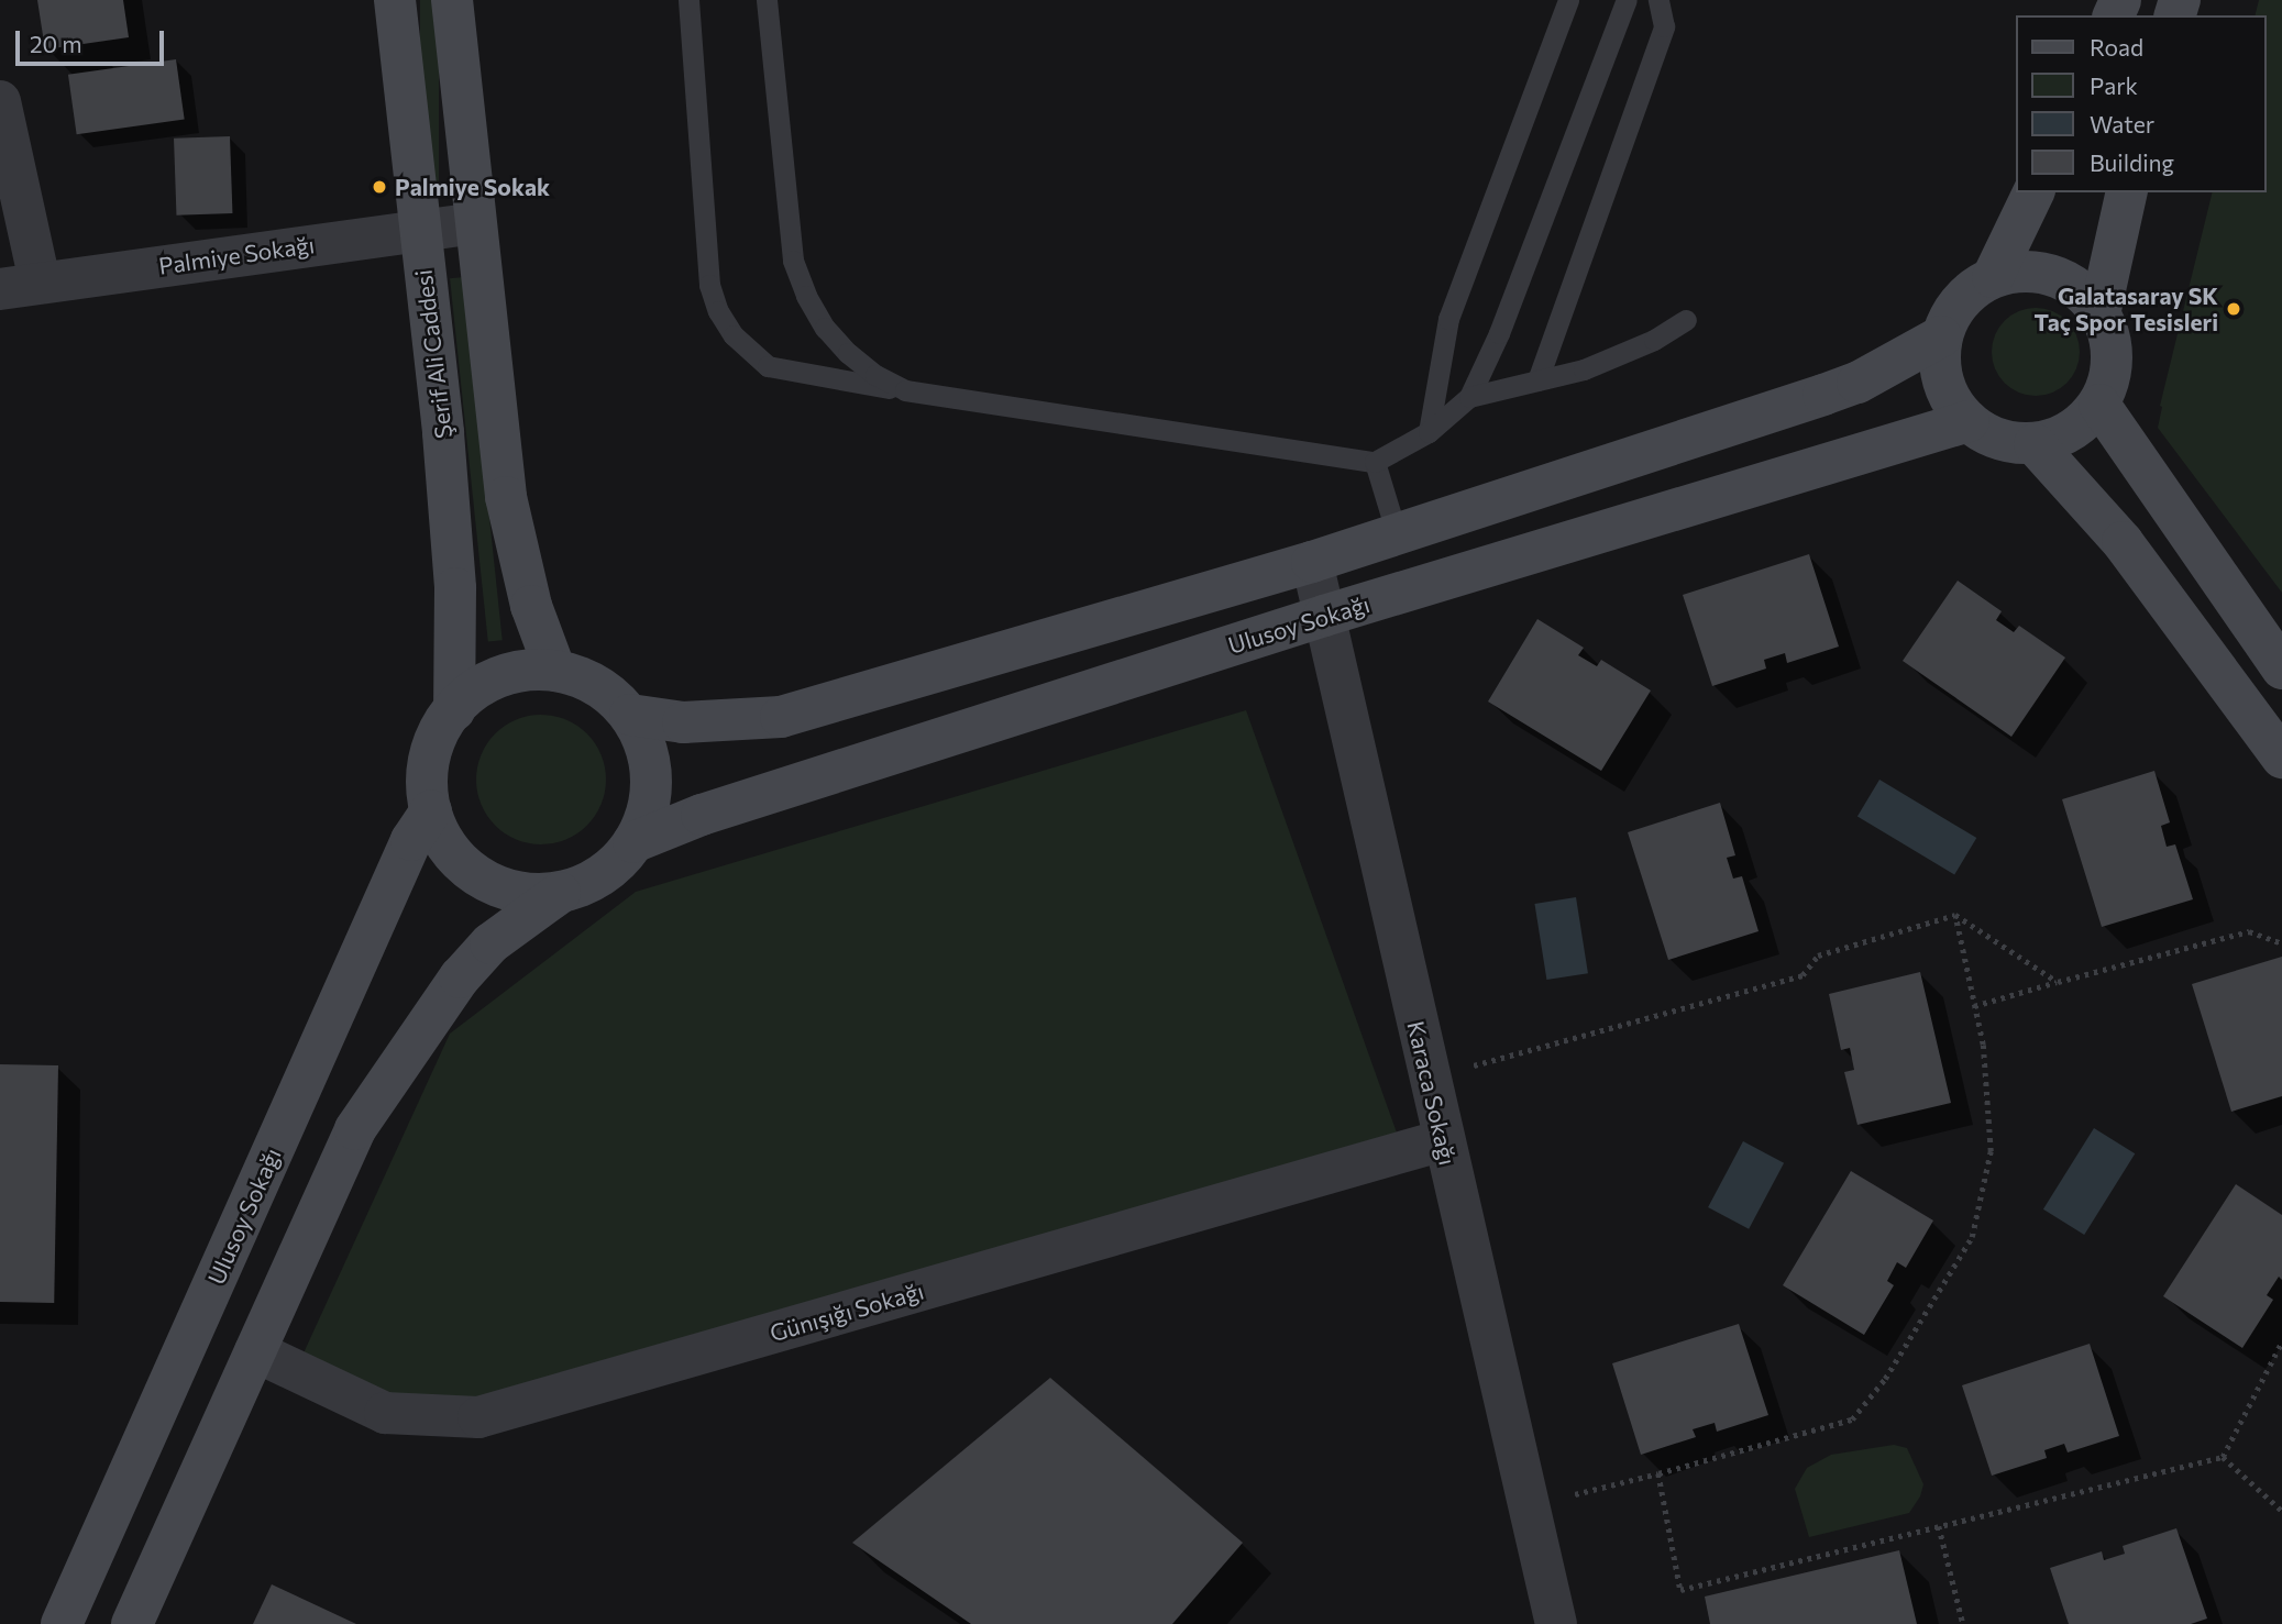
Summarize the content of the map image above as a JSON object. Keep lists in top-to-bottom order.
{
  "streets": {
    "street": [
      "Palmiye Sokağı",
      "Şerif Ali Caddesi",
      "Ulusoy Sokağı",
      "Karaca Sokağı",
      "Günışığı Sokağı"
    ]
  },
  "crossings": [
    ["Palmiye Sokağı", "Şerif Ali Caddesi"],
    ["Şerif Ali Caddesi", "Ulusoy Sokağı"],
    ["Ulusoy Sokağı", "Karaca Sokağı"],
    ["Ulusoy Sokağı", "Günışığı Sokağı"],
    ["Karaca Sokağı", "Günışığı Sokağı"]
  ],
  "places": ["Palmiye Sokak", "Galatasaray SK Taç Spor Tesisleri"],
  "legend": [
    "Road",
    "Park",
    "Water",
    "Building"
  ],
  "scale_bar": "20 m"
}
